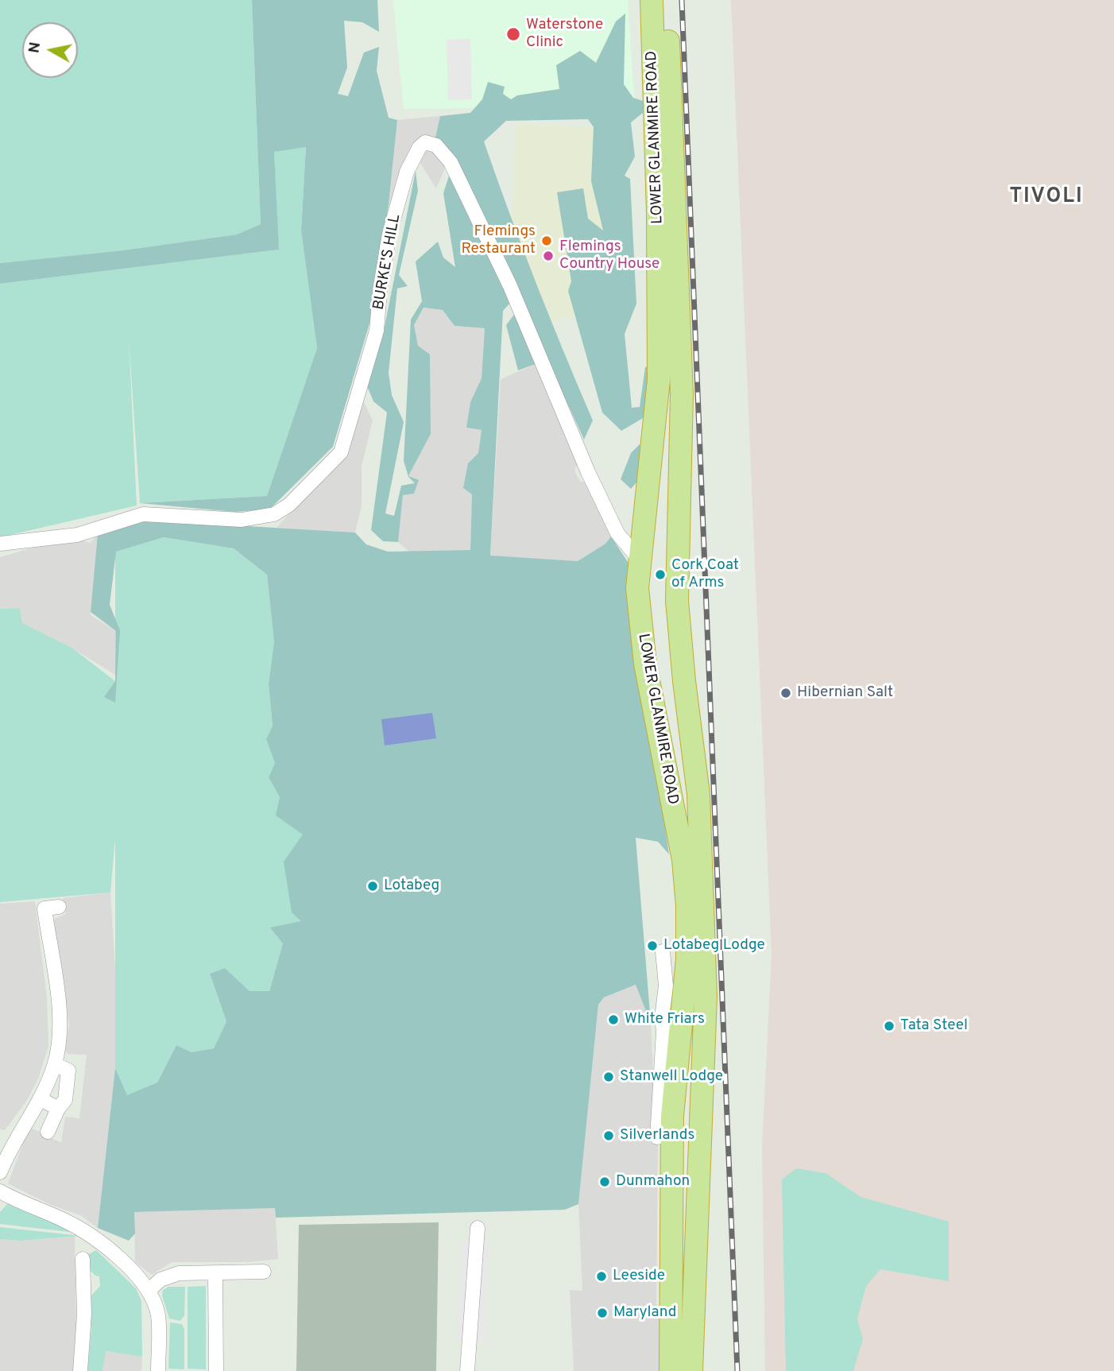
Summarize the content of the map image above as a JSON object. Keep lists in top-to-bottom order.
{
  "streets": {
    "highway": ["LOWER GLANMIRE ROAD"],
    "street": ["BURKE'S HILL"]
  },
  "crossings": [
    ["LOWER GLANMIRE ROAD", "BURKE'S HILL"]
  ],
  "districts": ["TIVOLI"],
  "places": [
    "Waterstone Clinic",
    "Flemings Restaurant",
    "Flemings Country House",
    "Cork Coat of Arms",
    "Hibernian Salt",
    "Lotabeg",
    "Lotabeg Lodge",
    "White Friars",
    "Tata Steel",
    "Stanwell Lodge",
    "Silverlands",
    "Dunmahon",
    "Leeside",
    "Maryland"
  ],
  "north": "left"
}
